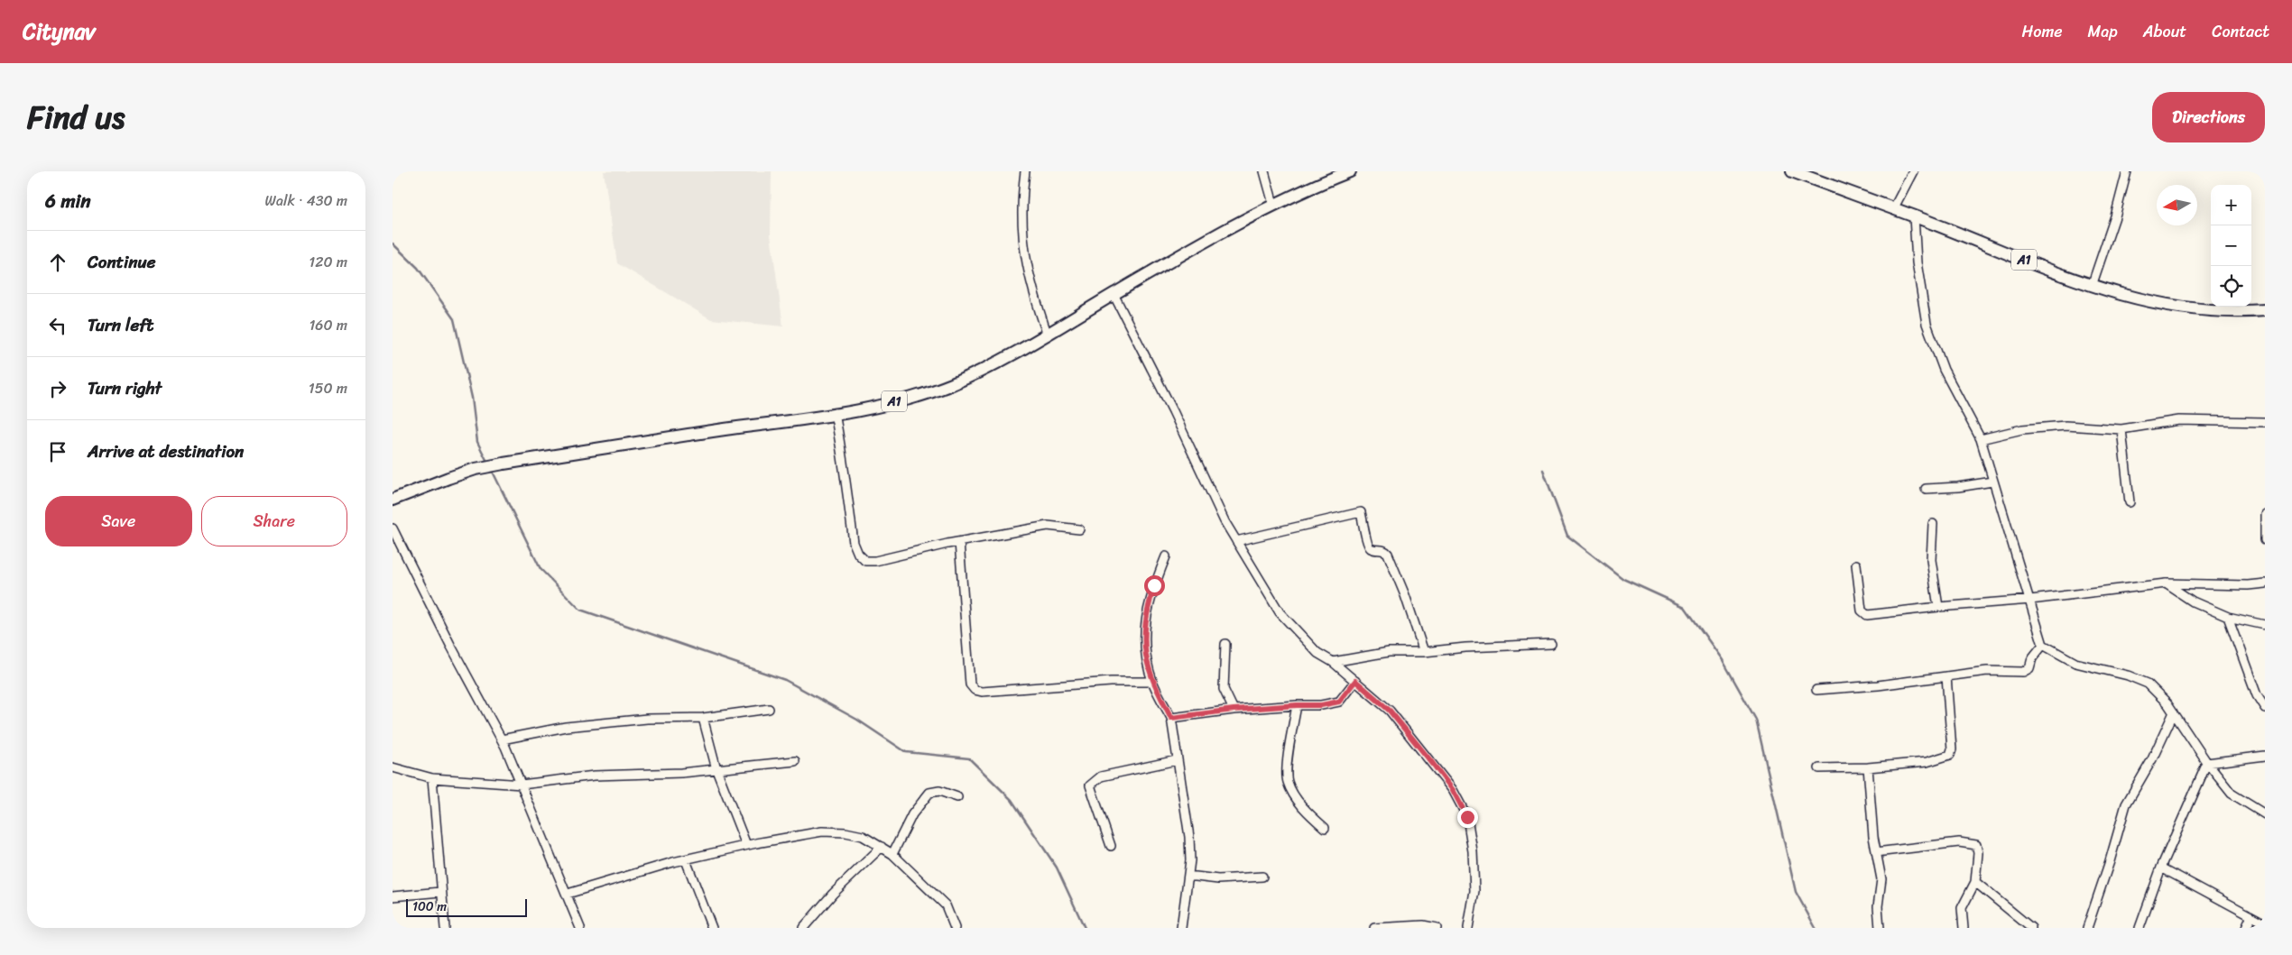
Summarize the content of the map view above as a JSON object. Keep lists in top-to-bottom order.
{
  "streets": {
    "highway": ["A1"]
  },
  "scale_bar": "100 m",
  "north": "left",
  "page": {
    "header": "Citynav",
    "nav": [
      "Home",
      "Map",
      "About",
      "Contact"
    ],
    "title": "Find us",
    "buttons": [
      "Directions",
      ["Save", "Share"]
    ],
    "heading": ["6 min", "Walk · 430 m"],
    "map_buttons": ["+", "−"],
    "list": [
      ["Continue", "120 m"],
      ["Turn left", "160 m"],
      ["Turn right", "150 m"],
      "Arrive at destination"
    ],
    "scale": "100 m"
  }
}
